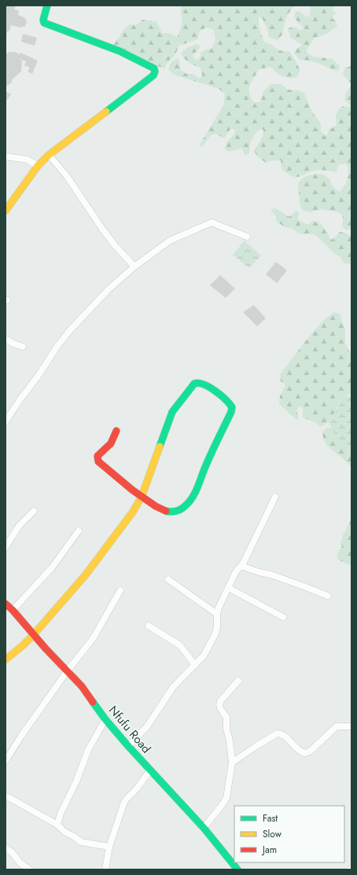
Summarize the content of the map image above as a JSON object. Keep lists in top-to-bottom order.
{
  "streets": {
    "street": ["Nfufu Road"]
  },
  "legend": ["Fast", "Slow", "Jam"]
}
